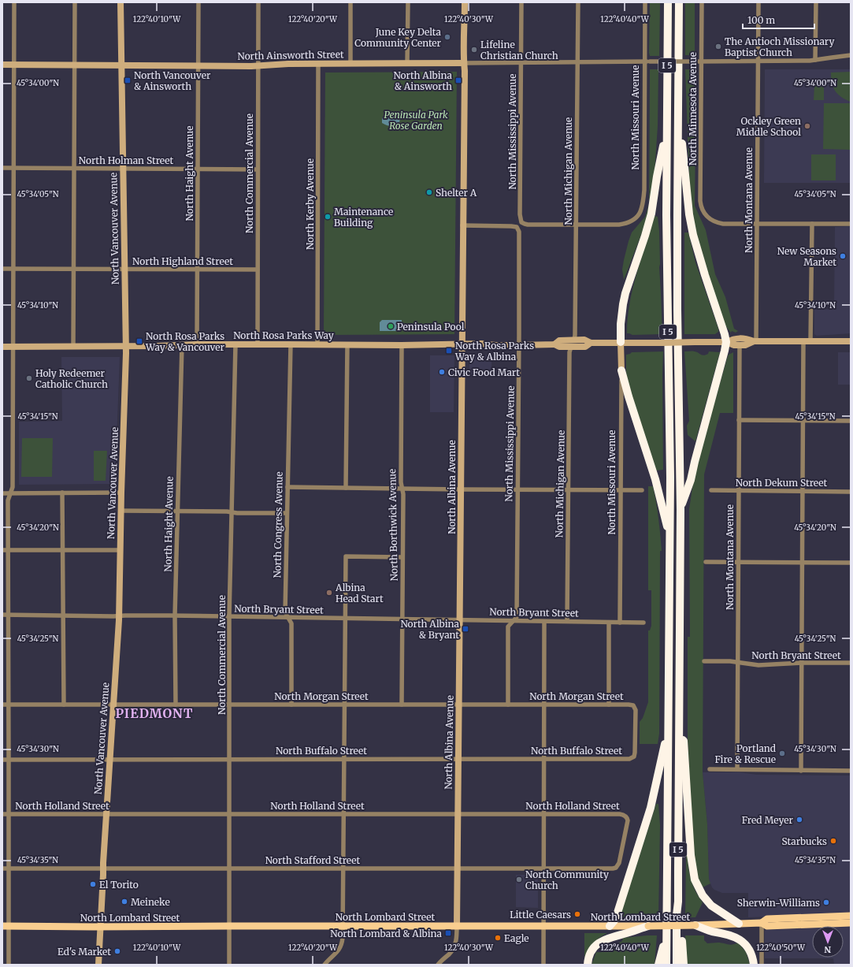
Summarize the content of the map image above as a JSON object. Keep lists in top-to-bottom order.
{
  "streets": {
    "highway": ["I 5"],
    "main road": ["North Lombard Street"],
    "street": [
      "North Ainsworth Street",
      "North Minnesota Avenue",
      "North Missouri Avenue",
      "North Mississippi Avenue",
      "North Holman Street",
      "North Michigan Avenue",
      "North Haight Avenue",
      "North Commercial Avenue",
      "North Montana Avenue",
      "North Kerby Avenue",
      "North Vancouver Avenue",
      "North Highland Street",
      "North Rosa Parks Way",
      "North Dekum Street",
      "North Albina Avenue",
      "North Congress Avenue",
      "North Borthwick Avenue",
      "North Bryant Street",
      "North Morgan Street",
      "North Buffalo Street",
      "North Holland Street",
      "North Stafford Street"
    ]
  },
  "crossings": [
    ["North Ainsworth Street", "North Minnesota Avenue"],
    ["North Ainsworth Street", "North Missouri Avenue"],
    ["North Ainsworth Street", "North Mississippi Avenue"],
    ["North Ainsworth Street", "North Michigan Avenue"],
    ["North Ainsworth Street", "North Haight Avenue"],
    ["North Ainsworth Street", "North Commercial Avenue"],
    ["North Ainsworth Street", "North Montana Avenue"],
    ["North Ainsworth Street", "North Kerby Avenue"],
    ["North Ainsworth Street", "North Vancouver Avenue"],
    ["North Ainsworth Street", "North Albina Avenue"],
    ["North Minnesota Avenue", "North Montana Avenue"],
    ["North Missouri Avenue", "North Mississippi Avenue"],
    ["North Missouri Avenue", "North Michigan Avenue"],
    ["North Missouri Avenue", "North Rosa Parks Way"],
    ["North Missouri Avenue", "North Bryant Street"],
    ["North Mississippi Avenue", "North Michigan Avenue"],
    ["North Mississippi Avenue", "North Rosa Parks Way"],
    ["North Mississippi Avenue", "North Albina Avenue"],
    ["North Mississippi Avenue", "North Bryant Street"],
    ["North Mississippi Avenue", "North Morgan Street"],
    ["North Holman Street", "North Haight Avenue"],
    ["North Holman Street", "North Commercial Avenue"],
    ["North Holman Street", "North Vancouver Avenue"],
    ["North Michigan Avenue", "North Rosa Parks Way"],
    ["North Michigan Avenue", "North Bryant Street"],
    ["North Haight Avenue", "North Highland Street"],
    ["North Haight Avenue", "North Rosa Parks Way"],
    ["North Haight Avenue", "North Bryant Street"],
    ["North Haight Avenue", "North Morgan Street"],
    ["North Commercial Avenue", "North Highland Street"],
    ["North Commercial Avenue", "North Rosa Parks Way"],
    ["North Commercial Avenue", "North Bryant Street"],
    ["North Commercial Avenue", "North Morgan Street"],
    ["North Commercial Avenue", "North Buffalo Street"],
    ["North Commercial Avenue", "North Holland Street"],
    ["North Commercial Avenue", "North Stafford Street"],
    ["North Commercial Avenue", "North Lombard Street"],
    ["North Montana Avenue", "North Rosa Parks Way"],
    ["North Montana Avenue", "North Dekum Street"],
    ["North Montana Avenue", "North Bryant Street"],
    ["North Kerby Avenue", "North Rosa Parks Way"],
    ["North Vancouver Avenue", "North Highland Street"],
    ["North Vancouver Avenue", "North Rosa Parks Way"],
    ["North Vancouver Avenue", "North Bryant Street"],
    ["North Vancouver Avenue", "North Morgan Street"],
    ["North Vancouver Avenue", "North Buffalo Street"],
    ["North Vancouver Avenue", "North Holland Street"],
    ["North Vancouver Avenue", "North Stafford Street"],
    ["North Vancouver Avenue", "North Lombard Street"],
    ["North Rosa Parks Way", "North Albina Avenue"],
    ["North Rosa Parks Way", "North Congress Avenue"],
    ["North Rosa Parks Way", "North Borthwick Avenue"],
    ["North Albina Avenue", "North Bryant Street"],
    ["North Albina Avenue", "North Morgan Street"],
    ["North Albina Avenue", "North Buffalo Street"],
    ["North Albina Avenue", "North Holland Street"],
    ["North Albina Avenue", "North Stafford Street"],
    ["North Albina Avenue", "North Lombard Street"],
    ["North Congress Avenue", "North Bryant Street"],
    ["North Congress Avenue", "North Morgan Street"],
    ["North Borthwick Avenue", "North Bryant Street"],
    ["North Borthwick Avenue", "North Morgan Street"],
    ["North Morgan Street", "North Buffalo Street"],
    ["North Holland Street", "North Stafford Street"]
  ],
  "districts": ["PIEDMONT"],
  "parks": ["Peninsula Park Rose Garden"],
  "places": {
    "other": [
      "June Key Delta Community Center",
      "The Antioch Missionary Baptist Church",
      "Lifeline Christian Church",
      "Ockley Green Middle School",
      "Shelter A",
      "Maintenance Building",
      "New Seasons Market",
      "Peninsula Pool",
      "Civic Food Mart",
      "Holy Redeemer Catholic Church",
      "Albina Head Start",
      "Portland Fire & Rescue",
      "Fred Meyer",
      "Starbucks",
      "North Community Church",
      "El Torito",
      "Meineke",
      "Sherwin-Williams",
      "Little Caesars",
      "Eagle",
      "Ed's Market"
    ],
    "transit": [
      "North Vancouver & Ainsworth",
      "North Albina & Ainsworth",
      "North Rosa Parks Way & Vancouver",
      "North Rosa Parks Way & Albina",
      "North Albina & Bryant",
      "North Lombard & Albina"
    ]
  },
  "scale_bar": "100 m",
  "north": "bottom",
  "coordinates": [
    "122°40'10\"W",
    "122°40'20\"W",
    "122°40'30\"W",
    "122°40'40\"W",
    "45°34'00\"N",
    "45°34'05\"N",
    "45°34'10\"N",
    "45°34'15\"N",
    "45°34'20\"N",
    "45°34'25\"N",
    "45°34'30\"N",
    "45°34'35\"N",
    "122°40'50\"W"
  ]
}
